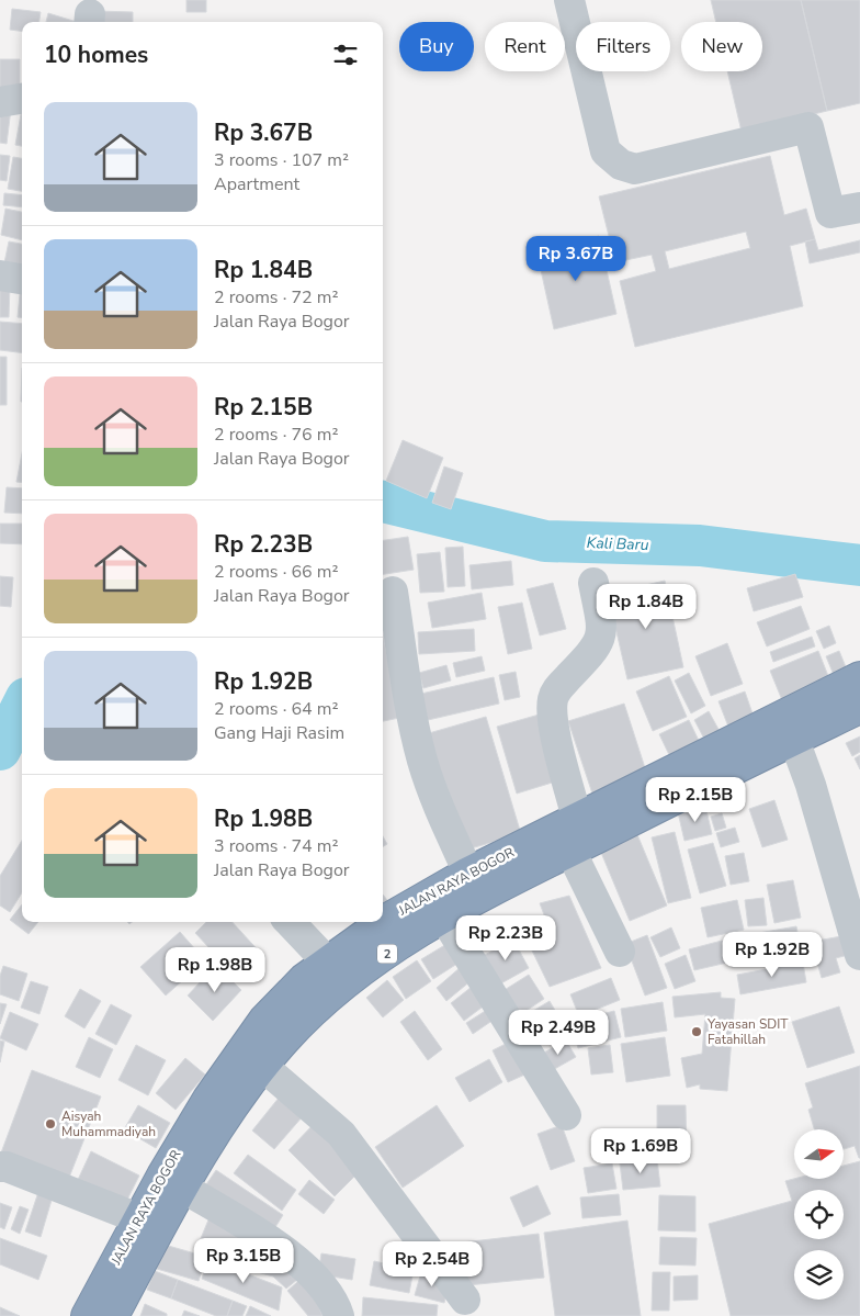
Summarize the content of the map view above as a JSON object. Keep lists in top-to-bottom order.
{
  "streets": {
    "highway": ["JALAN RAYA BOGOR", "2"]
  },
  "water": ["Kali Baru"],
  "places": ["Yayasan SDIT Fatahillah", "Aisyah Muhammadiyah"],
  "north": "right",
  "page": {
    "chip": [
      "Buy",
      "Rent",
      "Filters",
      "New"
    ],
    "heading": "10 homes",
    "list": [
      {
        "name": "Rp 3.67B",
        "note": "3 rooms · 107 m² · Apartment"
      },
      {
        "name": "Rp 1.84B",
        "note": "2 rooms · 72 m² · Jalan Raya Bogor"
      },
      {
        "name": "Rp 2.15B",
        "note": "2 rooms · 76 m² · Jalan Raya Bogor"
      },
      {
        "name": "Rp 2.23B",
        "note": "2 rooms · 66 m² · Jalan Raya Bogor"
      },
      {
        "name": "Rp 1.92B",
        "note": "2 rooms · 64 m² · Gang Haji Rasim"
      },
      {
        "name": "Rp 1.98B",
        "note": "3 rooms · 74 m² · Jalan Raya Bogor"
      }
    ],
    "price": [
      "Rp 3.67B",
      "Rp 1.84B",
      "Rp 2.15B",
      "Rp 2.23B",
      "Rp 1.92B",
      "Rp 1.98B",
      "Rp 2.49B",
      "Rp 1.69B",
      "Rp 3.15B",
      "Rp 2.54B"
    ]
  }
}
